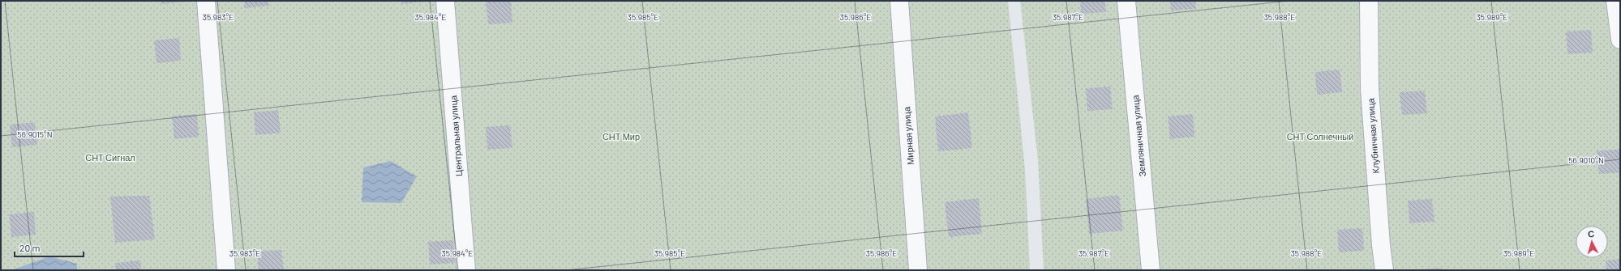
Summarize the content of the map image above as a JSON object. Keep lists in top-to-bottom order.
{
  "streets": {
    "street": [
      "Центральная улица",
      "Мирная улица",
      "Земляничная улица",
      "Клубничная улица"
    ]
  },
  "parks": ["СНТ Мир", "СНТ Солнечный", "СНТ Сигнал"],
  "scale_bar": "20 m",
  "north": "top",
  "coordinates": [
    "35.983°E",
    "35.984°E",
    "35.985°E",
    "35.986°E",
    "35.987°E",
    "35.988°E",
    "35.989°E",
    "56.9015°N",
    "56.9010°N"
  ]
}
